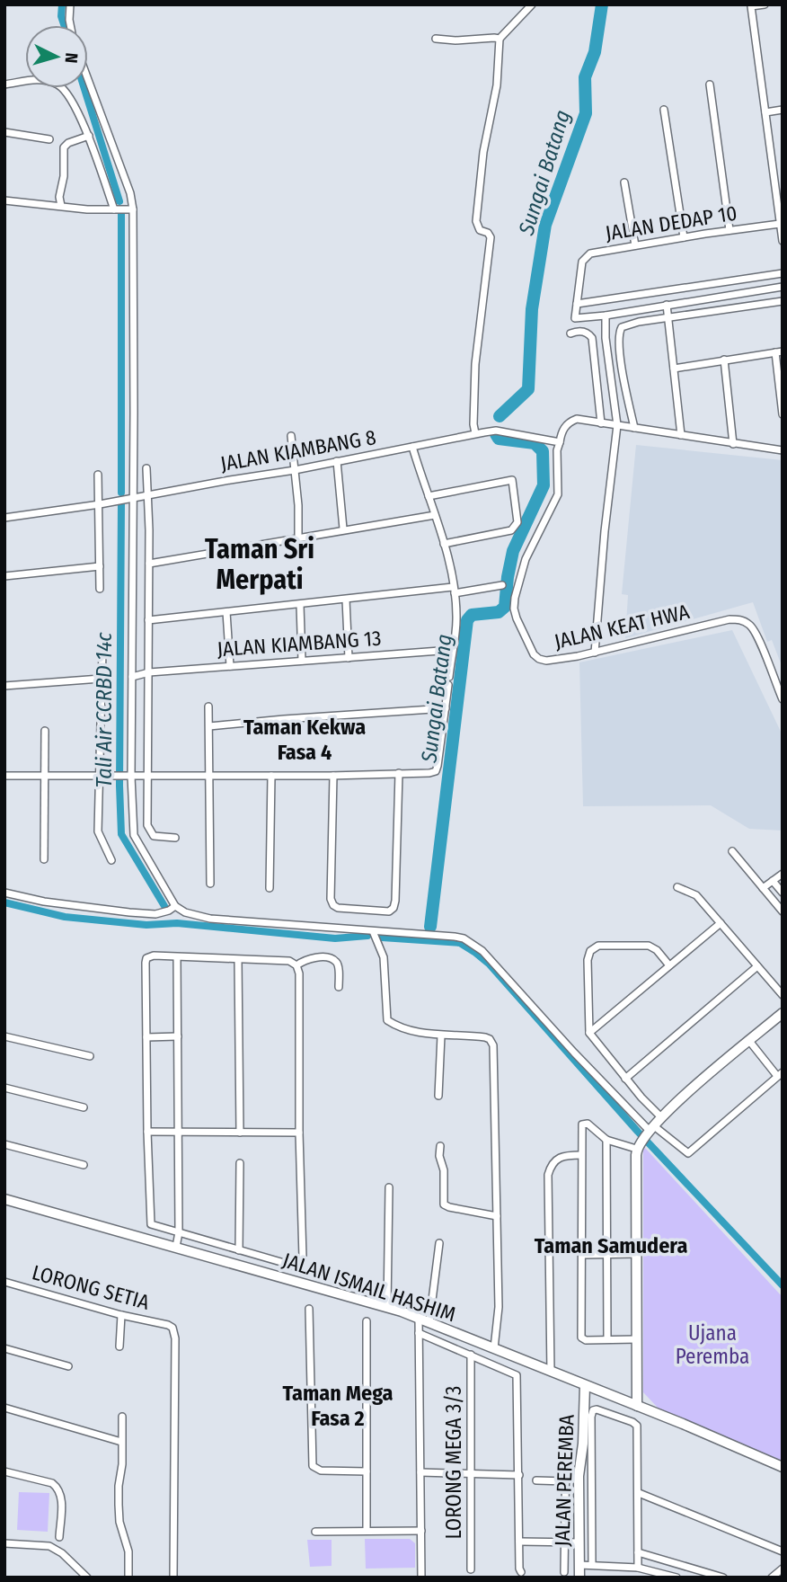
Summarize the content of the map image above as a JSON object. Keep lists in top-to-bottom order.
{
  "streets": {
    "street": [
      "JALAN DEDAP 10",
      "JALAN KIAMBANG 8",
      "JALAN KEAT HWA",
      "JALAN KIAMBANG 13",
      "LORONG SETIA",
      "JALAN ISMAIL HASHIM",
      "LORONG MEGA 3/3",
      "JALAN PEREMBA"
    ]
  },
  "crossings": [
    ["JALAN KIAMBANG 8", "JALAN KEAT HWA"],
    ["JALAN ISMAIL HASHIM", "JALAN PEREMBA"]
  ],
  "districts": [
    "Taman Sri Merpati",
    "Taman Kekwa Fasa 4",
    "Taman Samudera",
    "Taman Mega Fasa 2"
  ],
  "water": ["Sungai Batang", "Tali Air CCRBD 14c"],
  "parks": ["Ujana Peremba"],
  "north": "right"
}
